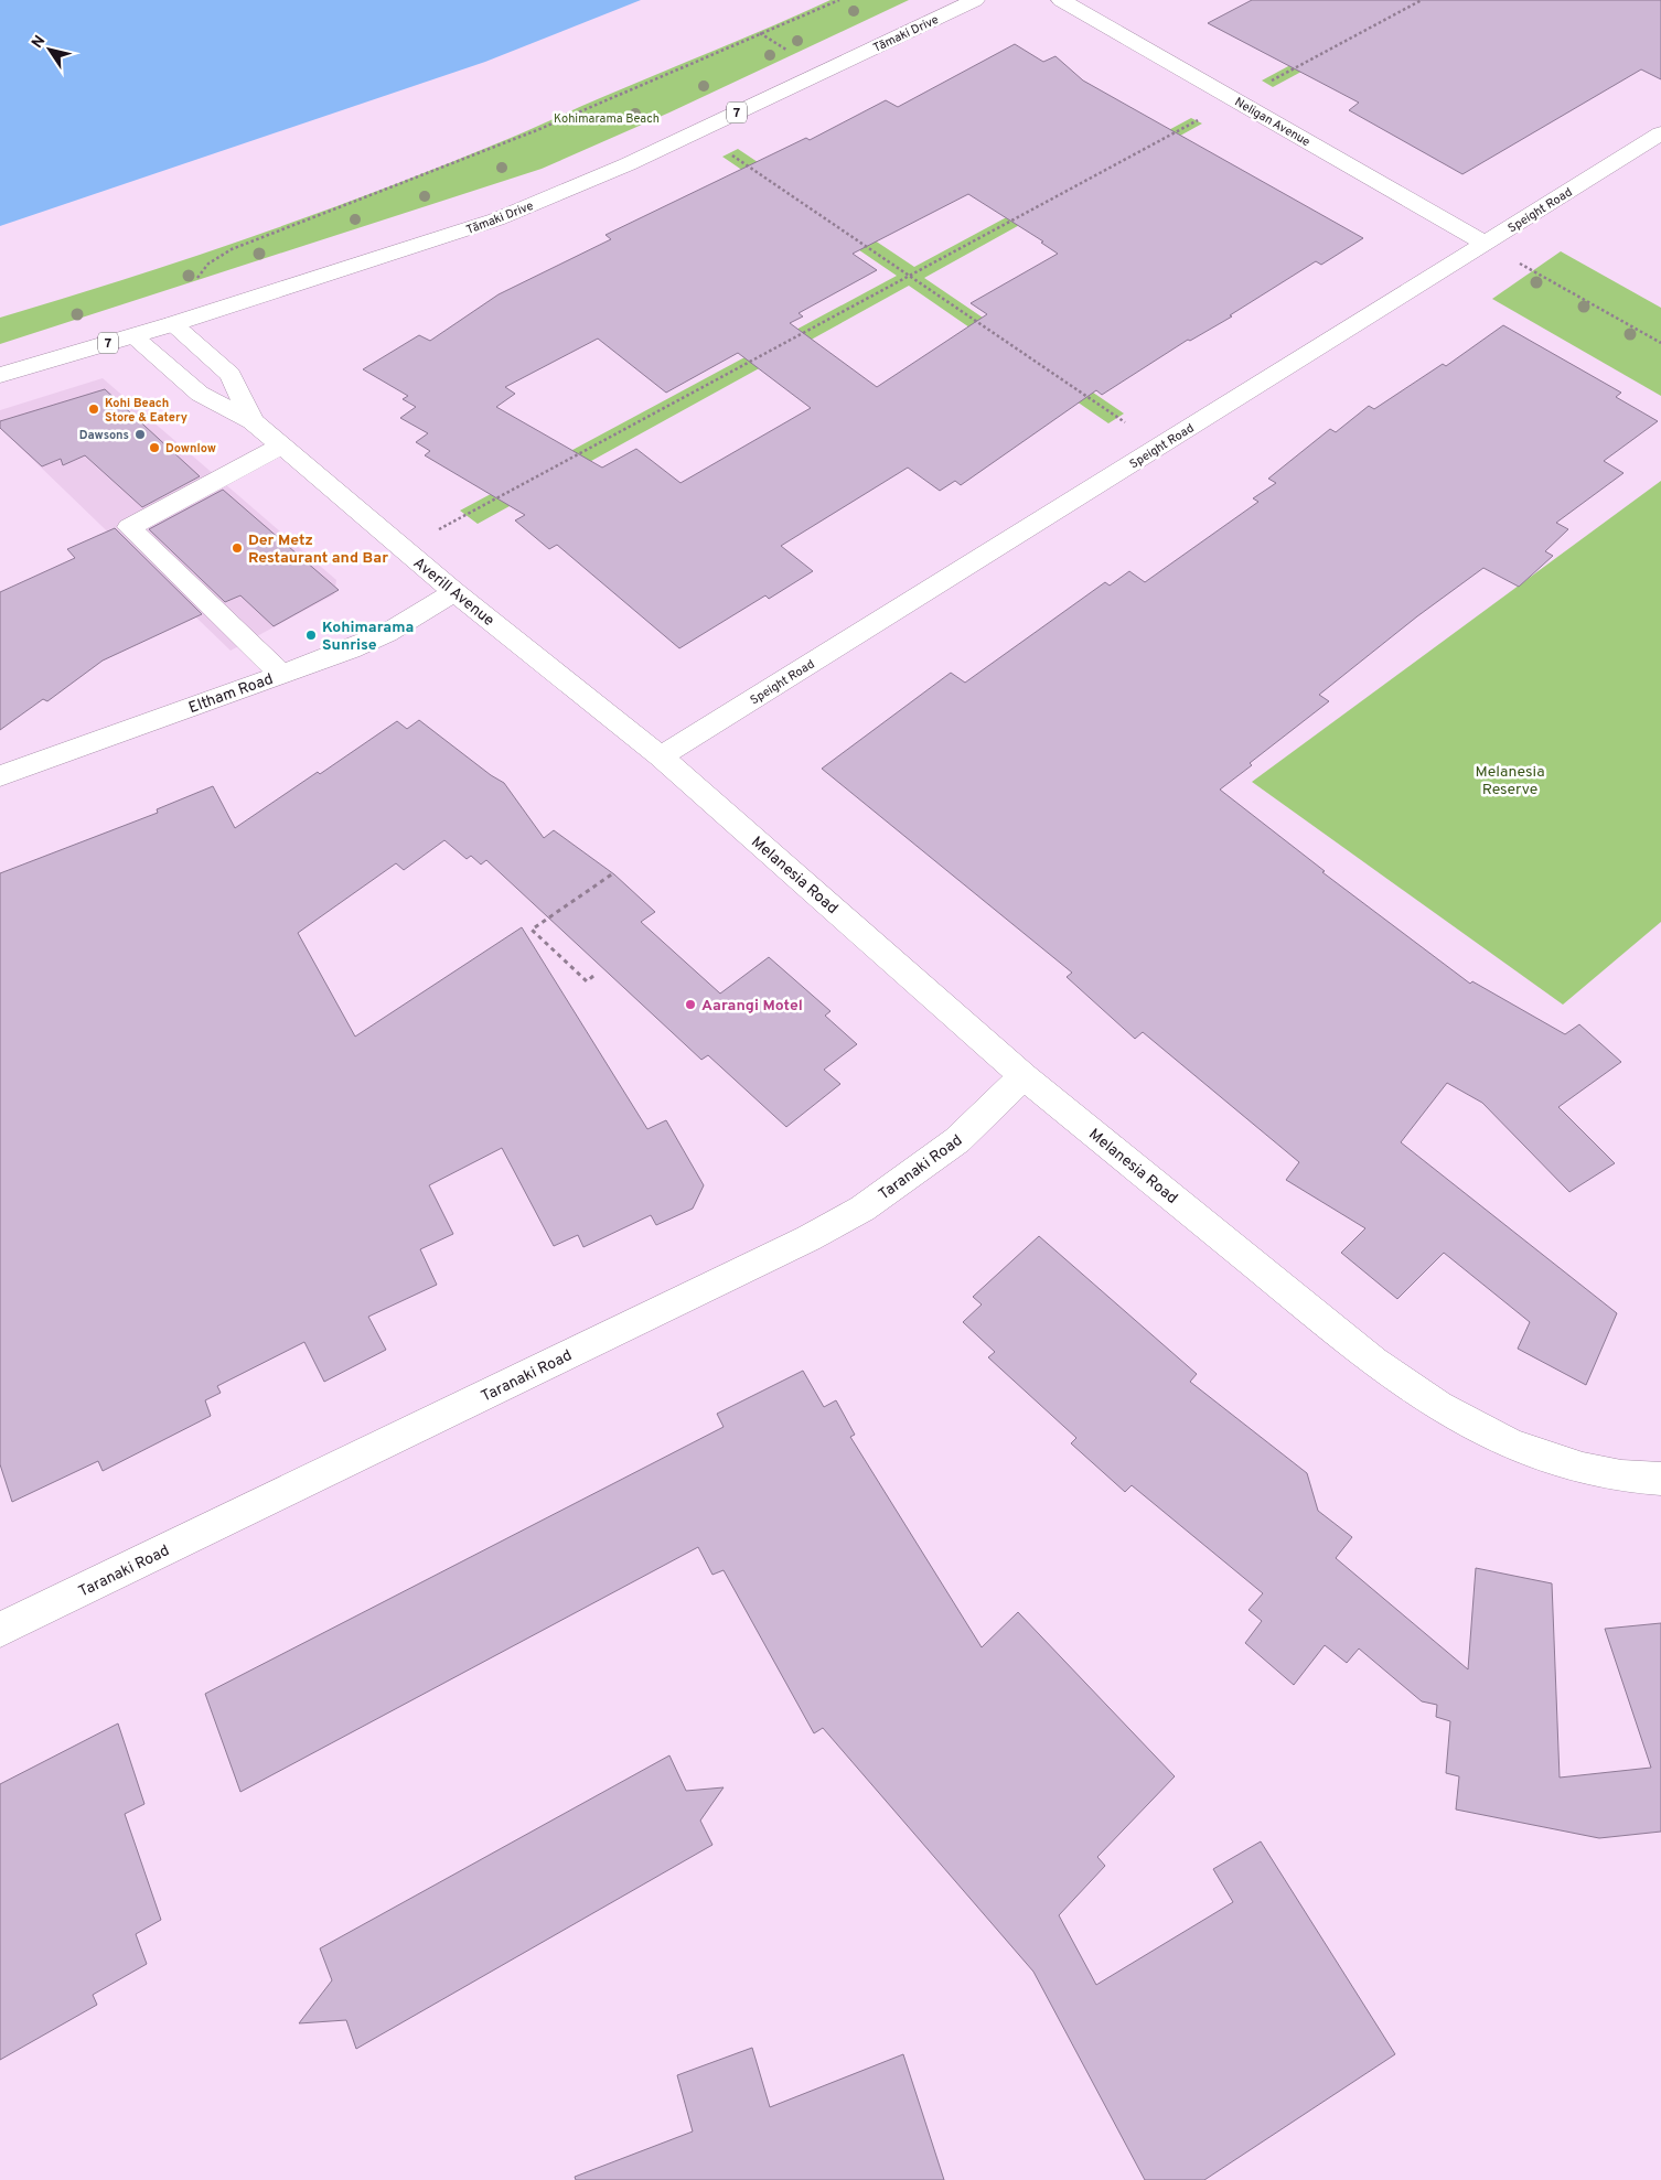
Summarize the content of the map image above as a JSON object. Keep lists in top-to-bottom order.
{
  "streets": {
    "street": [
      "Tāmaki Drive",
      "7",
      "Neligan Avenue",
      "Speight Road",
      "Averill Avenue",
      "Eltham Road",
      "Melanesia Road",
      "Taranaki Road"
    ]
  },
  "crossings": [
    ["Tāmaki Drive", "Averill Avenue"],
    ["Neligan Avenue", "Speight Road"],
    ["Speight Road", "Averill Avenue"],
    ["Speight Road", "Melanesia Road"],
    ["Averill Avenue", "Eltham Road"],
    ["Averill Avenue", "Melanesia Road"],
    ["Melanesia Road", "Taranaki Road"]
  ],
  "parks": ["Kohimarama Beach", "Melanesia Reserve"],
  "places": [
    "Kohi Beach Store & Eatery",
    "Dawsons",
    "Downlow",
    "Der Metz Restaurant and Bar",
    "Kohimarama Sunrise",
    "Aarangi Motel"
  ],
  "north": "top left"
}
